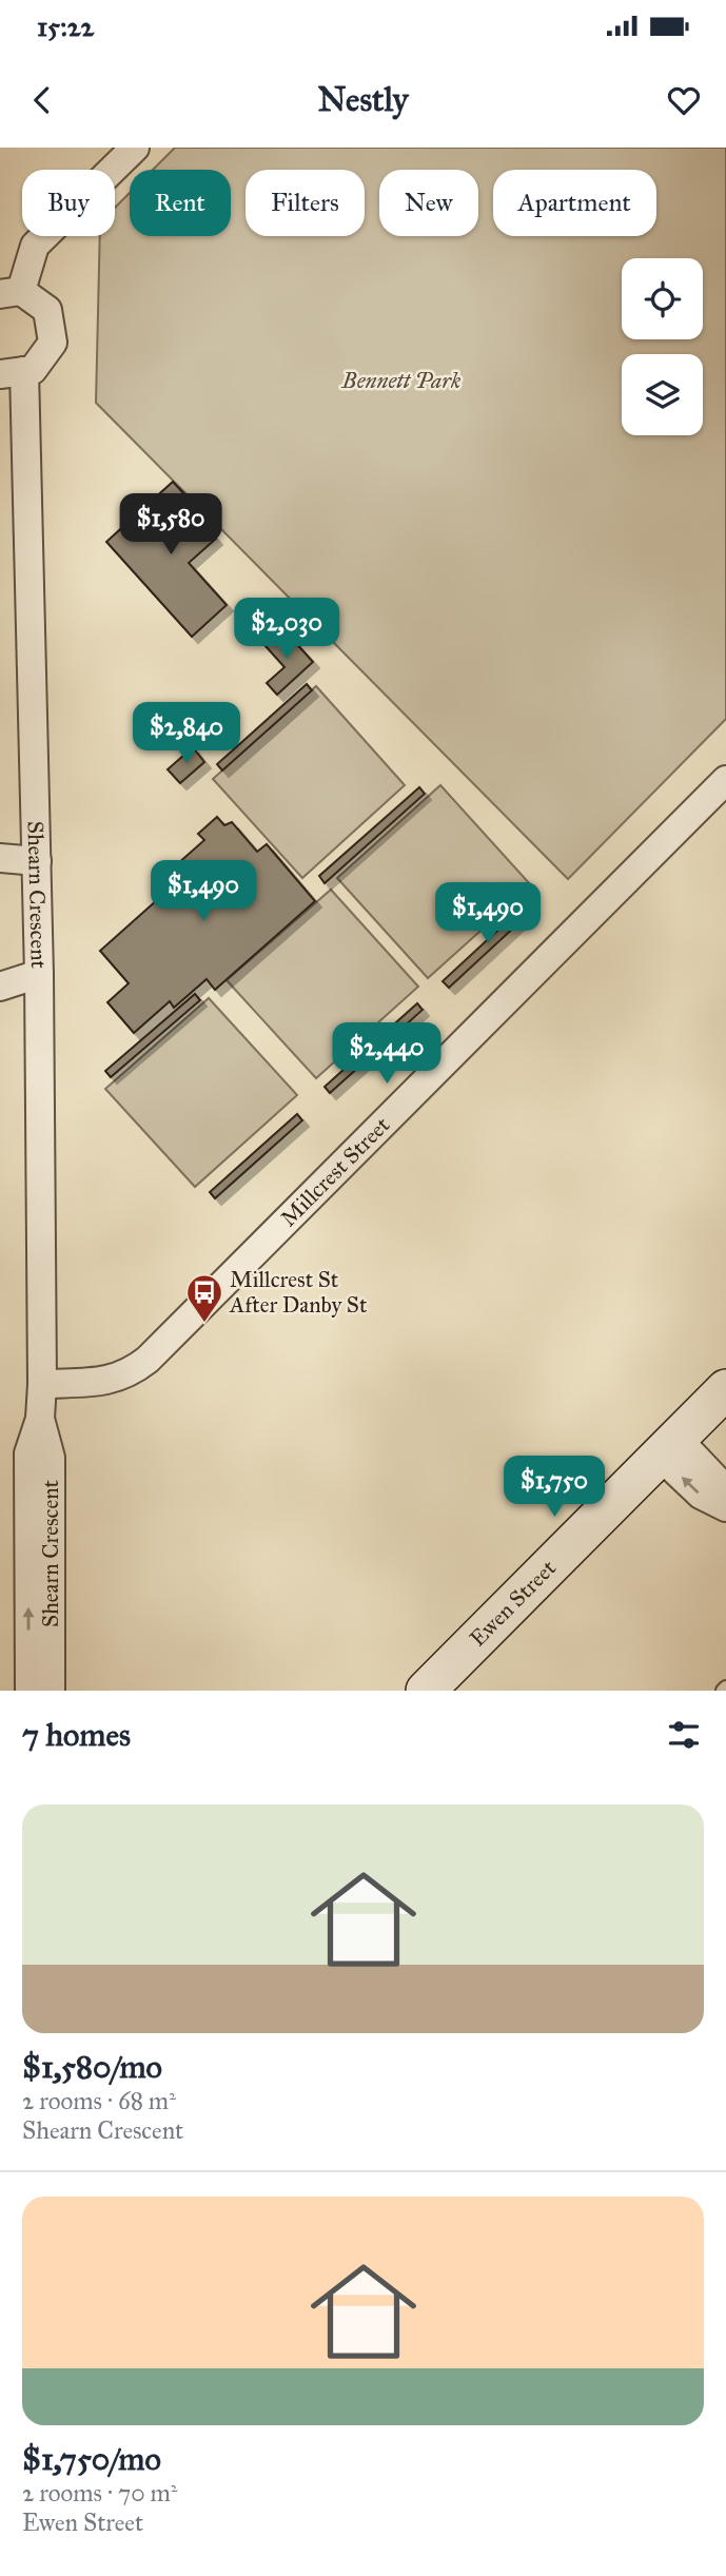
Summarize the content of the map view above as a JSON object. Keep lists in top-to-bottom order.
{
  "streets": {
    "main road": ["Ewen Street"],
    "street": ["Shearn Crescent", "Millcrest Street"]
  },
  "crossings": [
    ["Shearn Crescent", "Millcrest Street"]
  ],
  "parks": ["Bennett Park"],
  "places": {
    "bus stop": ["Millcrest St After Danby St"]
  },
  "page": {
    "status": "15:22",
    "header": "Nestly",
    "chip": [
      "Buy",
      "Rent",
      "Filters",
      "New",
      "Apartment"
    ],
    "price": [
      "$1,580",
      "$2,030",
      "$2,840",
      "$1,490",
      "$1,490",
      "$2,440",
      "$1,750"
    ],
    "heading": "7 homes",
    "list": [
      {
        "name": "$1,580/mo",
        "note": "2 rooms · 68 m² · Shearn Crescent"
      },
      {
        "name": "$1,750/mo",
        "note": "2 rooms · 70 m² · Ewen Street"
      }
    ]
  }
}
